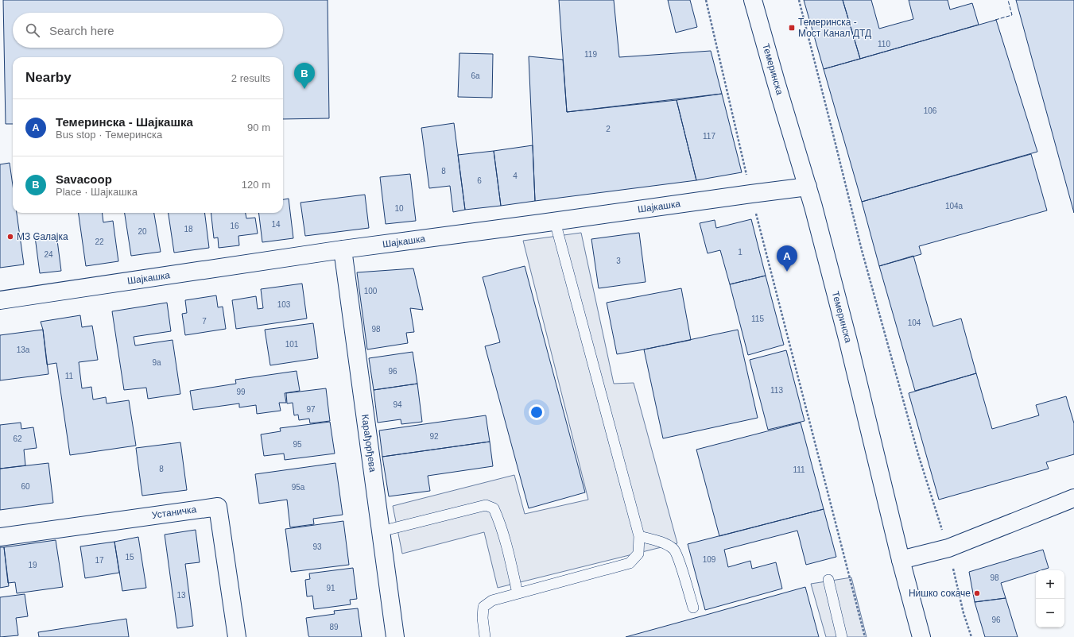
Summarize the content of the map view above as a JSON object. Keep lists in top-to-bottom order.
{
  "streets": {
    "street": [
      "Темеринска",
      "Шајкашка",
      "Карађорђева",
      "Устаничка"
    ]
  },
  "crossings": [
    ["Темеринска", "Шајкашка"],
    ["Шајкашка", "Карађорђева"]
  ],
  "places": {
    "transit": ["Темеринска - Мост Канал ДТД"],
    "other": ["МЗ Салајка", "Нишко сокаче"]
  },
  "house_numbers": [
    "110",
    "119",
    "6a",
    "106",
    "2",
    "117",
    "8",
    "4",
    "6",
    "104a",
    "10",
    "14",
    "16",
    "18",
    "20",
    "22",
    "1",
    "24",
    "3",
    "100",
    "103",
    "115",
    "7",
    "104",
    "98",
    "101",
    "13a",
    "9a",
    "96",
    "11",
    "113",
    "99",
    "94",
    "97",
    "92",
    "62",
    "95",
    "8",
    "111",
    "60",
    "95a",
    "93",
    "15",
    "109",
    "17",
    "19",
    "98",
    "91",
    "13",
    "96",
    "89"
  ],
  "page": {
    "search": "Search here",
    "heading": ["Nearby", "2 results"],
    "pins": ["B", "A"],
    "list": [
      {
        "mark": "A",
        "name": "Темеринска - Шајкашка",
        "note": "Bus stop · Темеринска",
        "value": "90 m"
      },
      {
        "mark": "B",
        "name": "Savacoop",
        "note": "Place · Шајкашка",
        "value": "120 m"
      }
    ],
    "map_buttons": ["+", "−"]
  }
}
